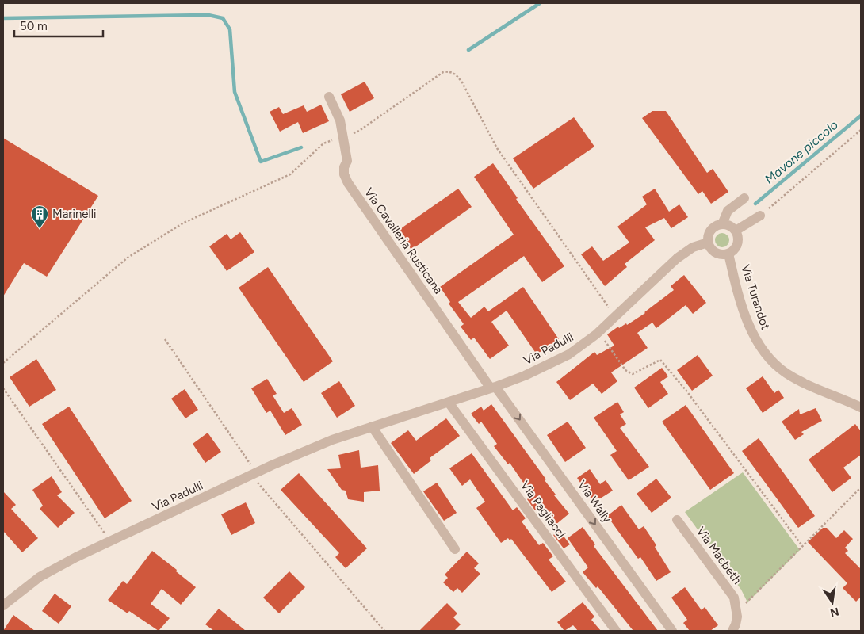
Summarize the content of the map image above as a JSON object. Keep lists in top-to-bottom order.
{
  "streets": {
    "street": [
      "Via Cavalleria Rusticana",
      "Via Turandot",
      "Via Padulli",
      "Via Wally",
      "Via Pagliacci",
      "Via Macbeth"
    ]
  },
  "crossings": [
    ["Via Cavalleria Rusticana", "Via Padulli"],
    ["Via Cavalleria Rusticana", "Via Wally"],
    ["Via Turandot", "Via Padulli"],
    ["Via Padulli", "Via Wally"],
    ["Via Padulli", "Via Pagliacci"]
  ],
  "one_way": ["Via Wally"],
  "water": ["Mavone piccolo"],
  "places": {
    "building": ["Marinelli"]
  },
  "scale_bar": "50 m",
  "north": "bottom"
}
